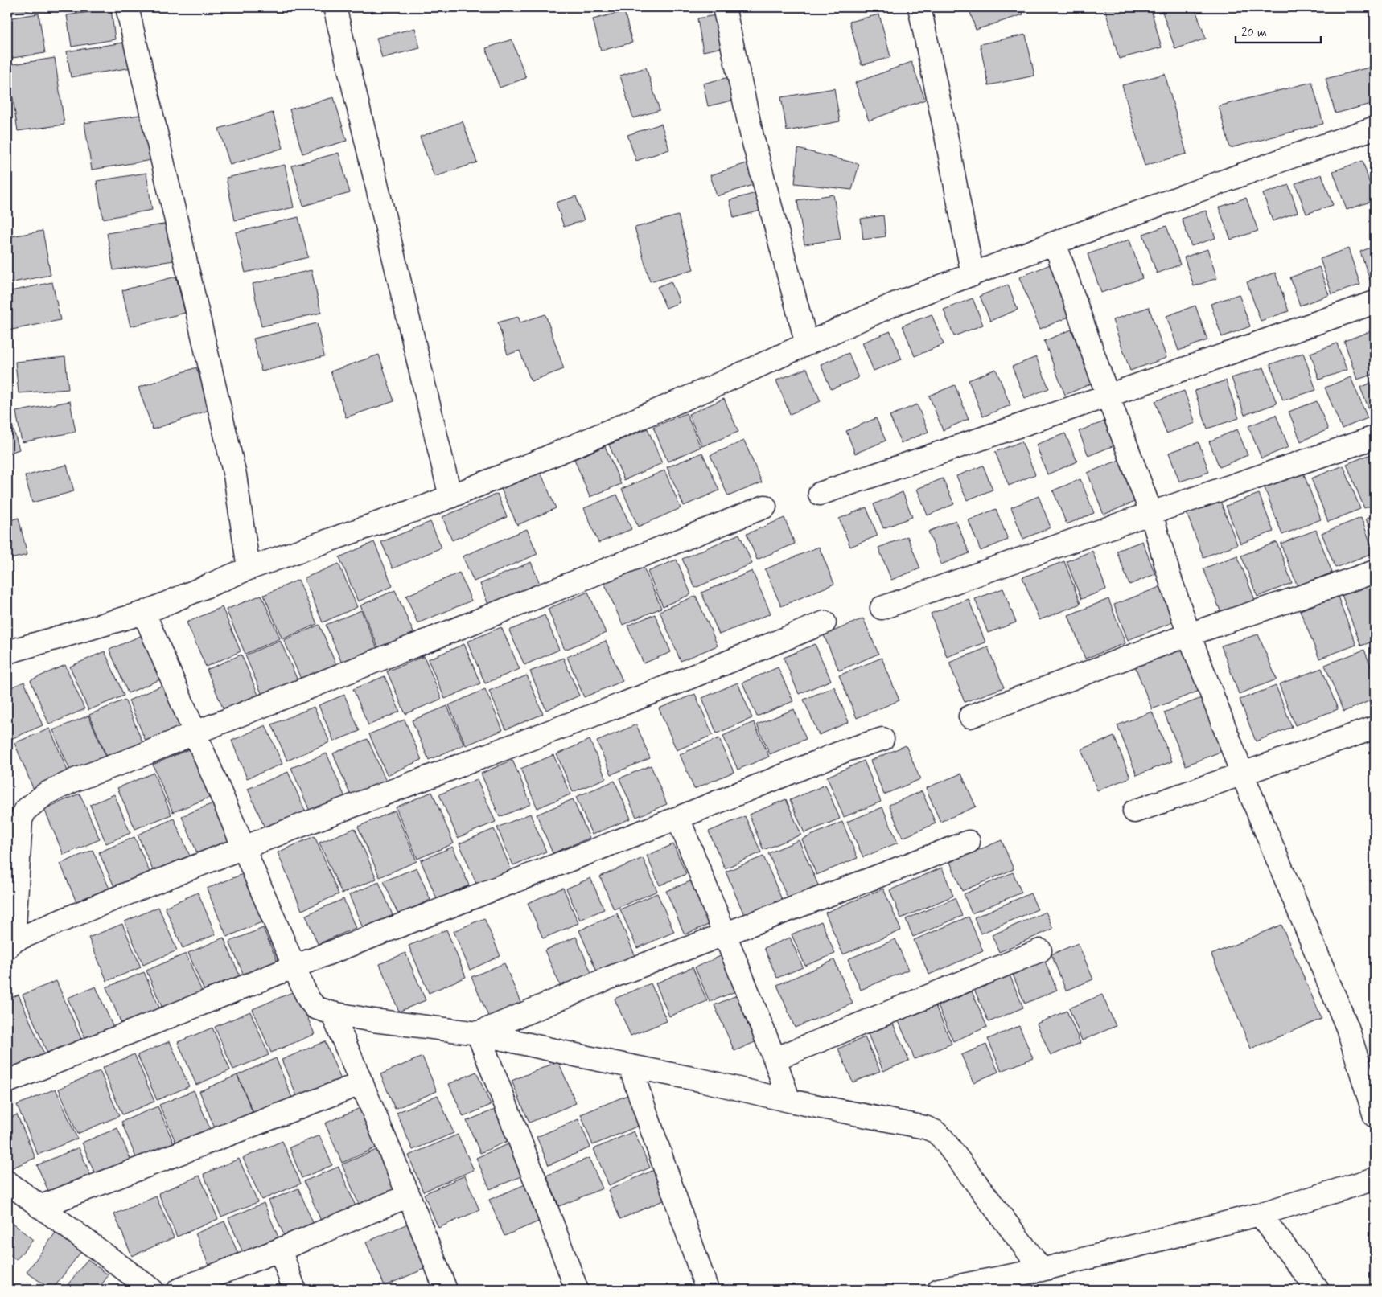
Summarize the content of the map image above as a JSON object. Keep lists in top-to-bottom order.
{
  "scale_bar": "20 m"
}
